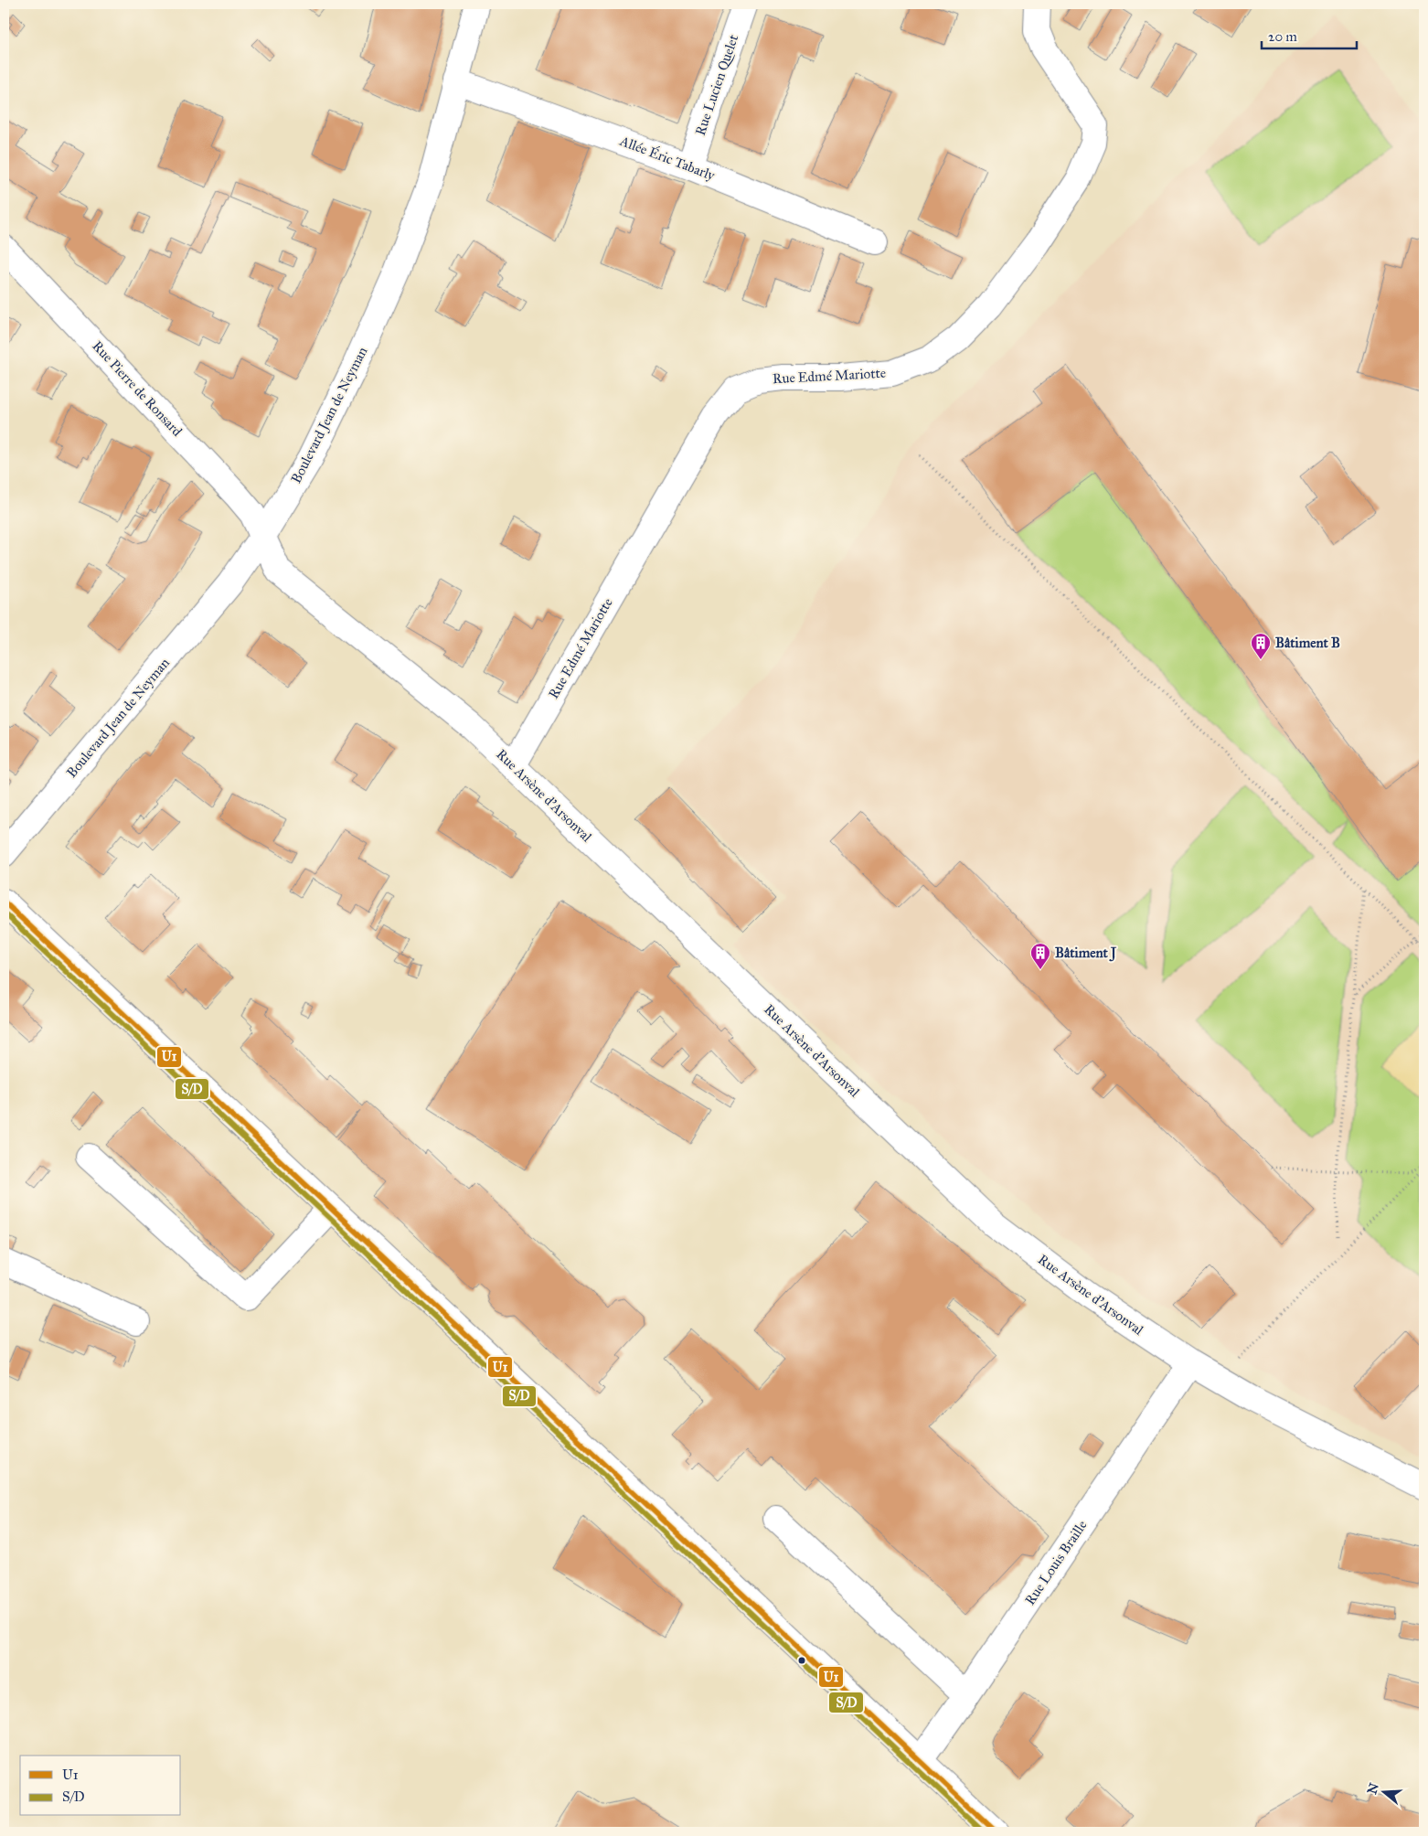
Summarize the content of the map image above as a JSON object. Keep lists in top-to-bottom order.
{
  "streets": {
    "street": [
      "Rue Lucien Quelet",
      "Allée Éric Tabarly",
      "Rue Edmé Mariotte",
      "Rue Pierre de Ronsard",
      "Boulevard Jean de Neyman",
      "Rue Arsène d'Arsonval",
      "Rue Louis Braille"
    ]
  },
  "crossings": [
    ["Rue Lucien Quelet", "Allée Éric Tabarly"],
    ["Allée Éric Tabarly", "Boulevard Jean de Neyman"],
    ["Rue Edmé Mariotte", "Rue Arsène d'Arsonval"],
    ["Rue Pierre de Ronsard", "Boulevard Jean de Neyman"],
    ["Rue Pierre de Ronsard", "Rue Arsène d'Arsonval"],
    ["Boulevard Jean de Neyman", "Rue Arsène d'Arsonval"],
    ["Rue Arsène d'Arsonval", "Rue Louis Braille"]
  ],
  "places": {
    "building": ["Bâtiment B", "Bâtiment J"]
  },
  "lines": ["transit line U1", "transit line S/D"],
  "legend": ["U1", "S/D"],
  "scale_bar": "20 m",
  "north": "left"
}
